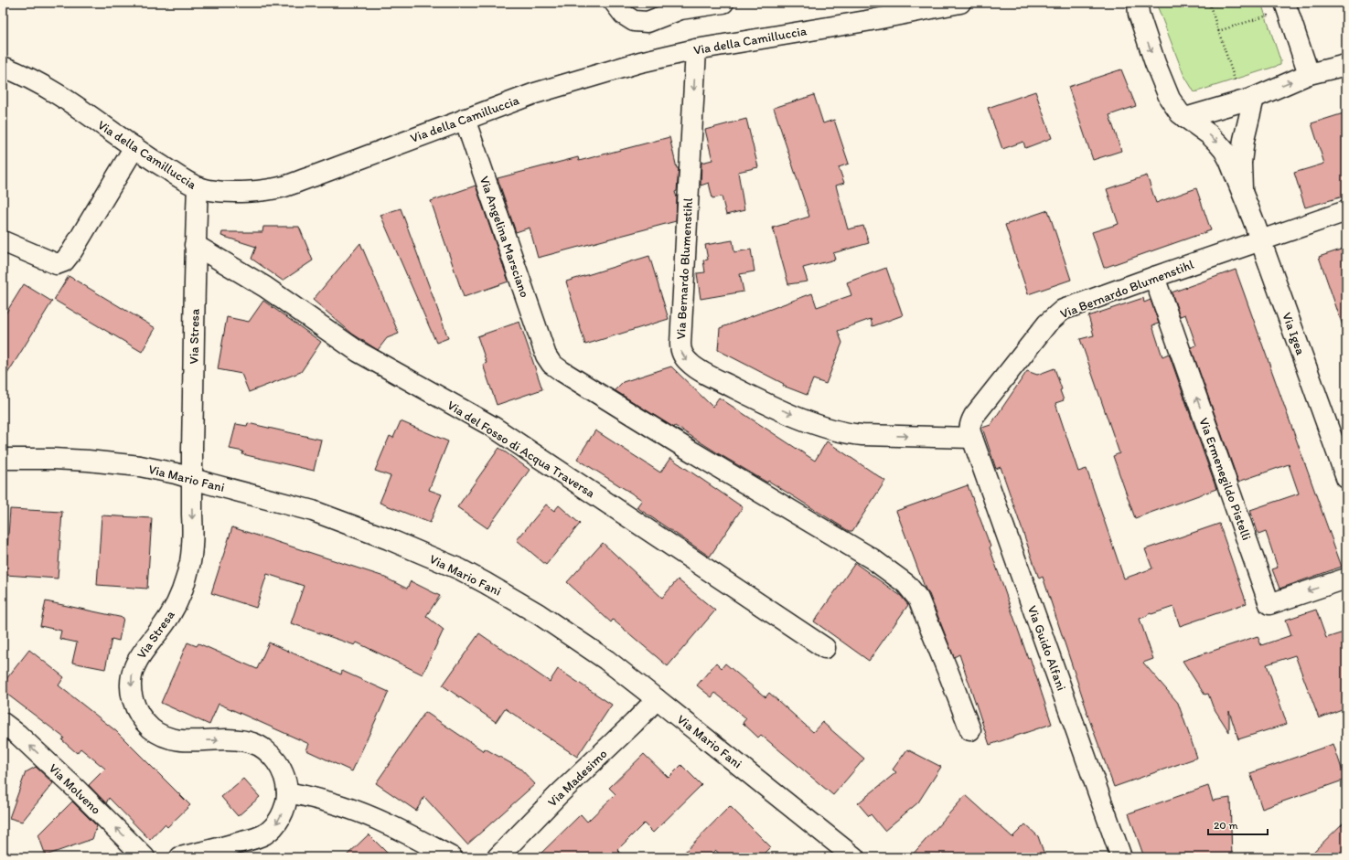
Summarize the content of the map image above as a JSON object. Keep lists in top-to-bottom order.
{
  "streets": {
    "street": [
      "Via della Camilluccia",
      "Via Angelina Marsciano",
      "Via Bernardo Blumenstihl",
      "Via Igea",
      "Via Stresa",
      "Via del Fosso di Acqua Traversa",
      "Via Mario Fani",
      "Via Ermenegildo Pistelli",
      "Via Guido Alfani",
      "Via Madesimo",
      "Via Molveno"
    ]
  },
  "crossings": [
    ["Via della Camilluccia", "Via Angelina Marsciano"],
    ["Via della Camilluccia", "Via Bernardo Blumenstihl"],
    ["Via della Camilluccia", "Via Stresa"],
    ["Via Bernardo Blumenstihl", "Via Igea"],
    ["Via Bernardo Blumenstihl", "Via Ermenegildo Pistelli"],
    ["Via Bernardo Blumenstihl", "Via Guido Alfani"],
    ["Via Stresa", "Via del Fosso di Acqua Traversa"],
    ["Via Stresa", "Via Mario Fani"],
    ["Via Mario Fani", "Via Madesimo"]
  ],
  "one_way": ["Via Ermenegildo Pistelli", "Via Molveno"],
  "scale_bar": "20 m"
}
